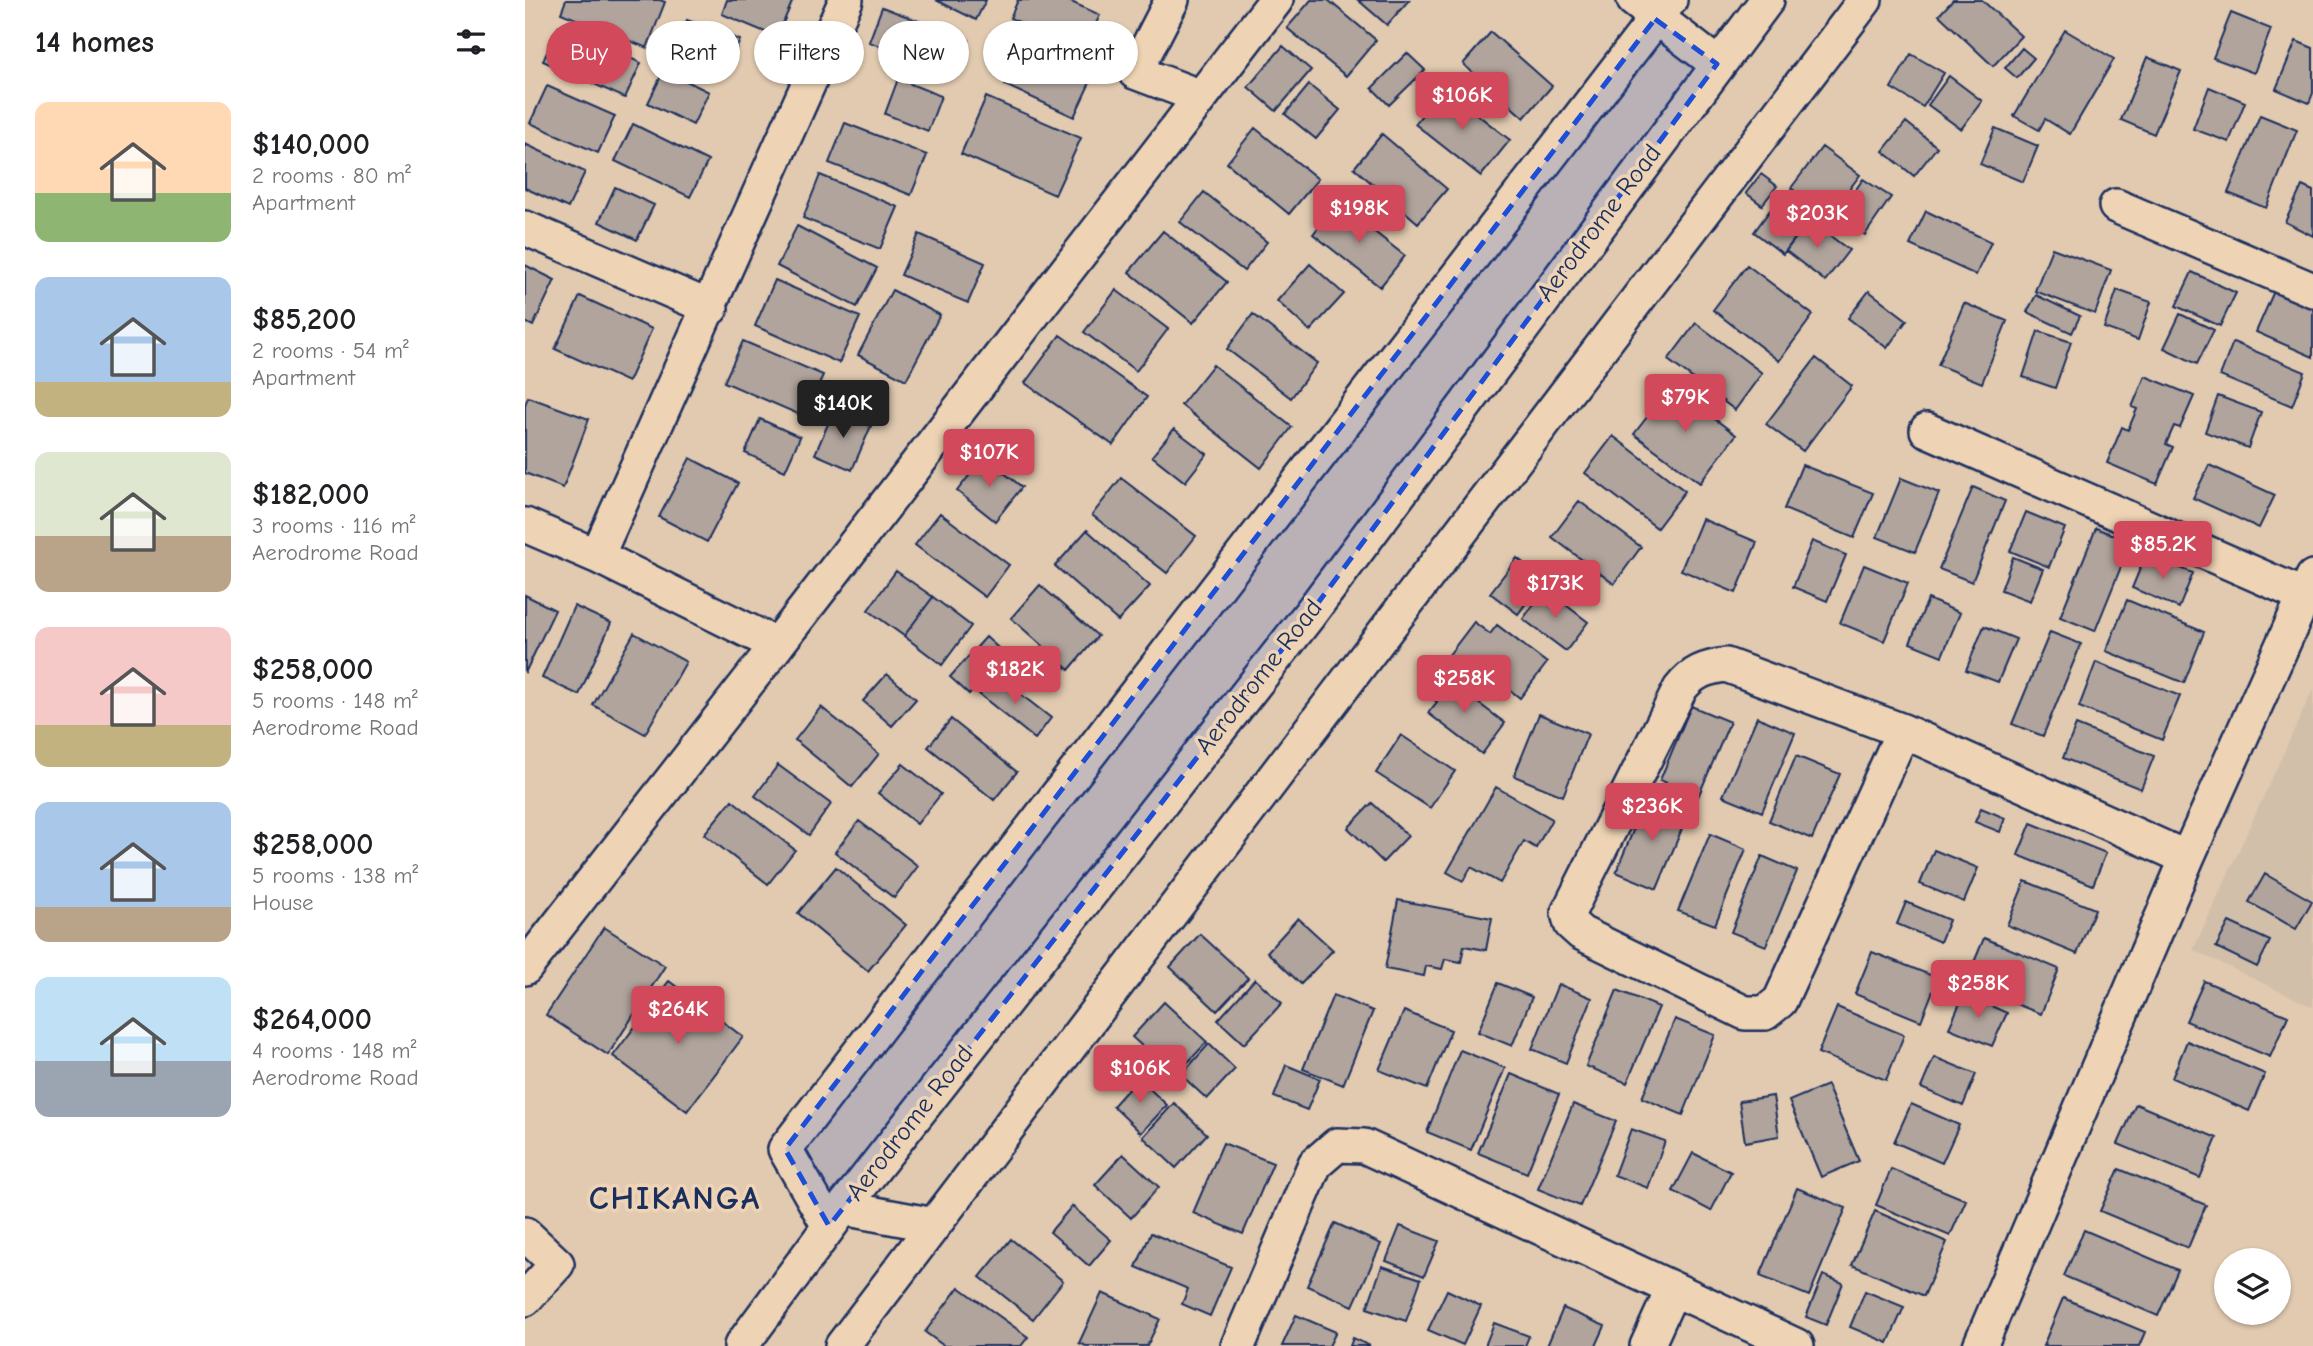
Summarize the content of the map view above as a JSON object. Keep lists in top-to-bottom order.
{
  "streets": {
    "street": ["Aerodrome Road"]
  },
  "districts": ["CHIKANGA"],
  "page": {
    "heading": "14 homes",
    "chip": [
      "Buy",
      "Rent",
      "Filters",
      "New",
      "Apartment"
    ],
    "price": [
      "$106K",
      "$198K",
      "$203K",
      "$79K",
      "$140K",
      "$107K",
      "$85.2K",
      "$173K",
      "$182K",
      "$258K",
      "$236K",
      "$258K",
      "$264K",
      "$106K"
    ],
    "list": [
      {
        "name": "$140,000",
        "note": "2 rooms · 80 m² · Apartment"
      },
      {
        "name": "$85,200",
        "note": "2 rooms · 54 m² · Apartment"
      },
      {
        "name": "$182,000",
        "note": "3 rooms · 116 m² · Aerodrome Road"
      },
      {
        "name": "$258,000",
        "note": "5 rooms · 148 m² · Aerodrome Road"
      },
      {
        "name": "$258,000",
        "note": "5 rooms · 138 m² · House"
      },
      {
        "name": "$264,000",
        "note": "4 rooms · 148 m² · Aerodrome Road"
      }
    ]
  }
}
